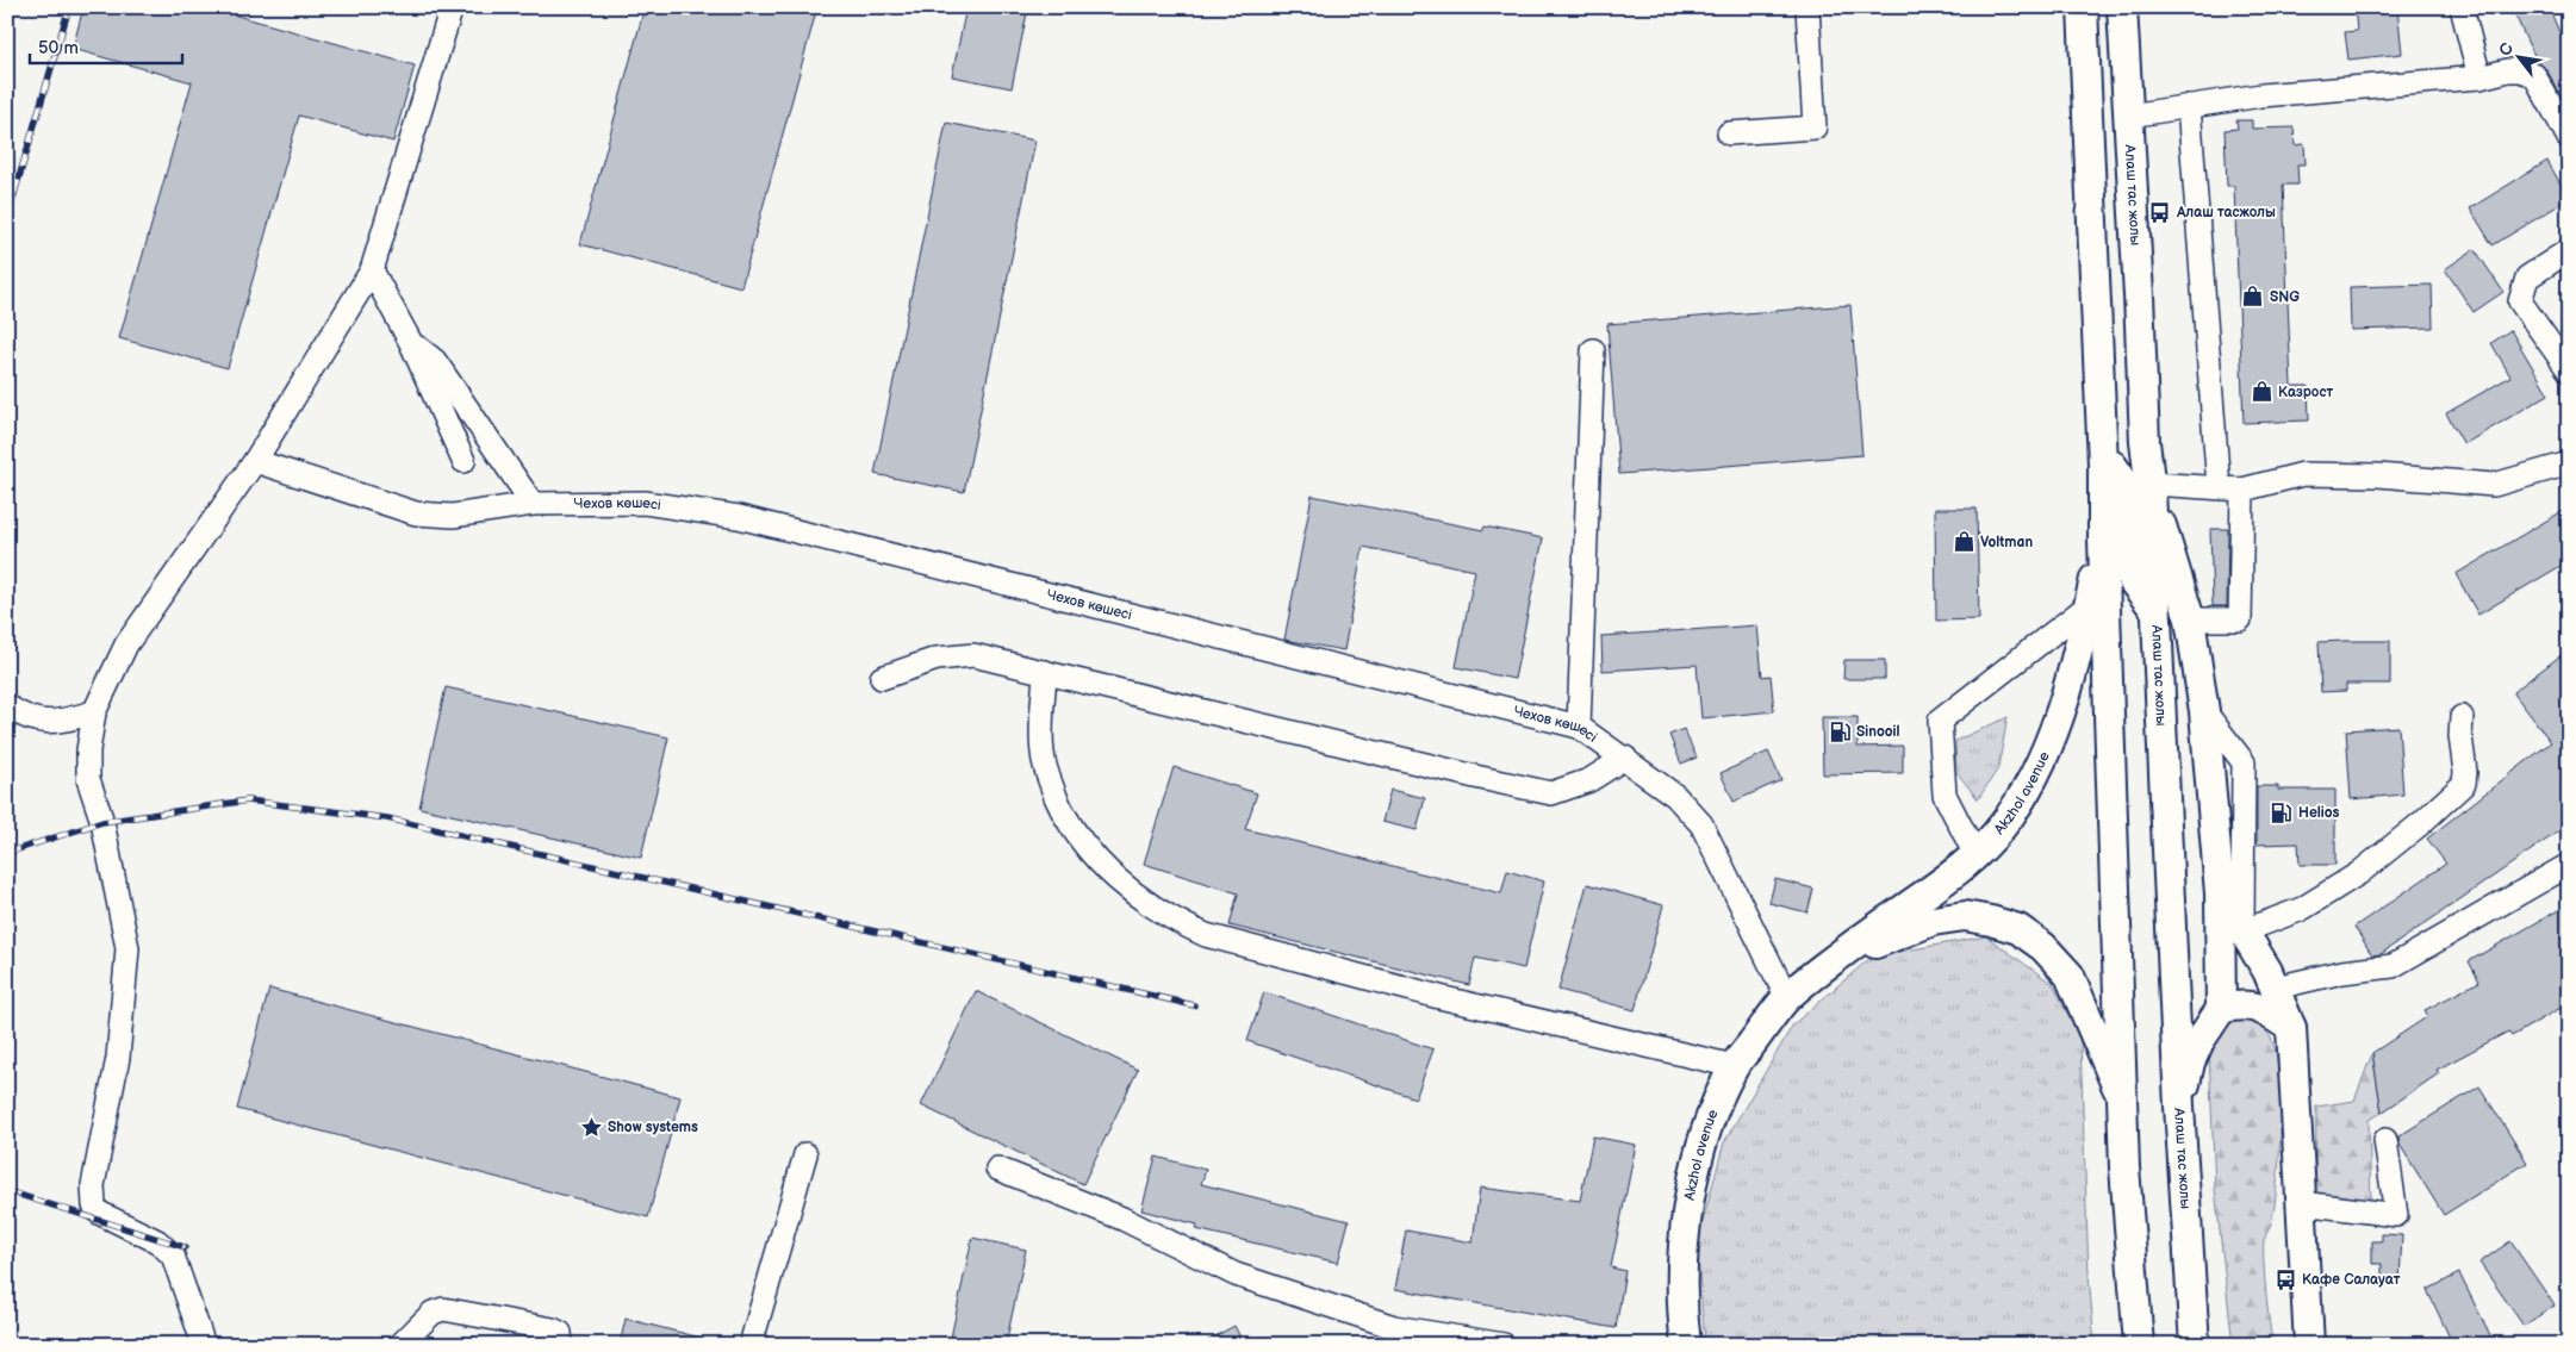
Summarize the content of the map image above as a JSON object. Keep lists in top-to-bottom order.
{
  "streets": {
    "main road": ["Алаш тас жолы", "Akzhol avenue"],
    "lane": ["Чехов көшесі"]
  },
  "crossings": [
    ["Чехов көшесі", "Akzhol avenue"]
  ],
  "places": {
    "bus stop": ["Алаш тасжолы", "Кафе Салауат"],
    "shop": ["SNG", "Казрост", "Voltman"],
    "fuel station": ["Sinooil", "Helios"],
    "place": ["Show systems"]
  },
  "scale_bar": "50 m",
  "north": "top left"
}
